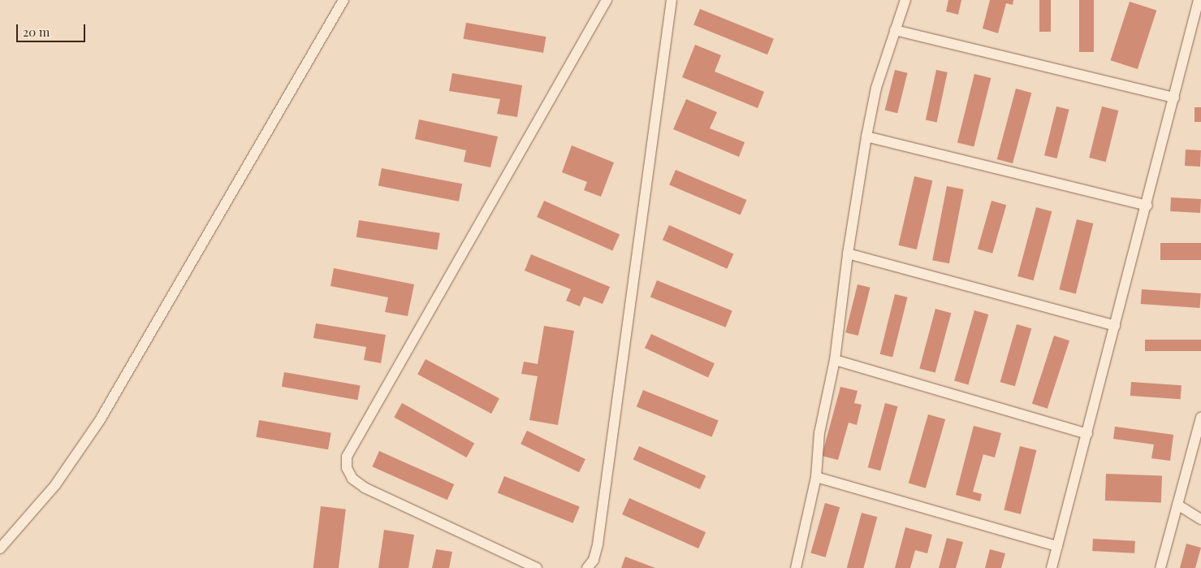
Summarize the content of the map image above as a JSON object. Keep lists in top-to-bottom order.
{
  "scale_bar": "20 m"
}
